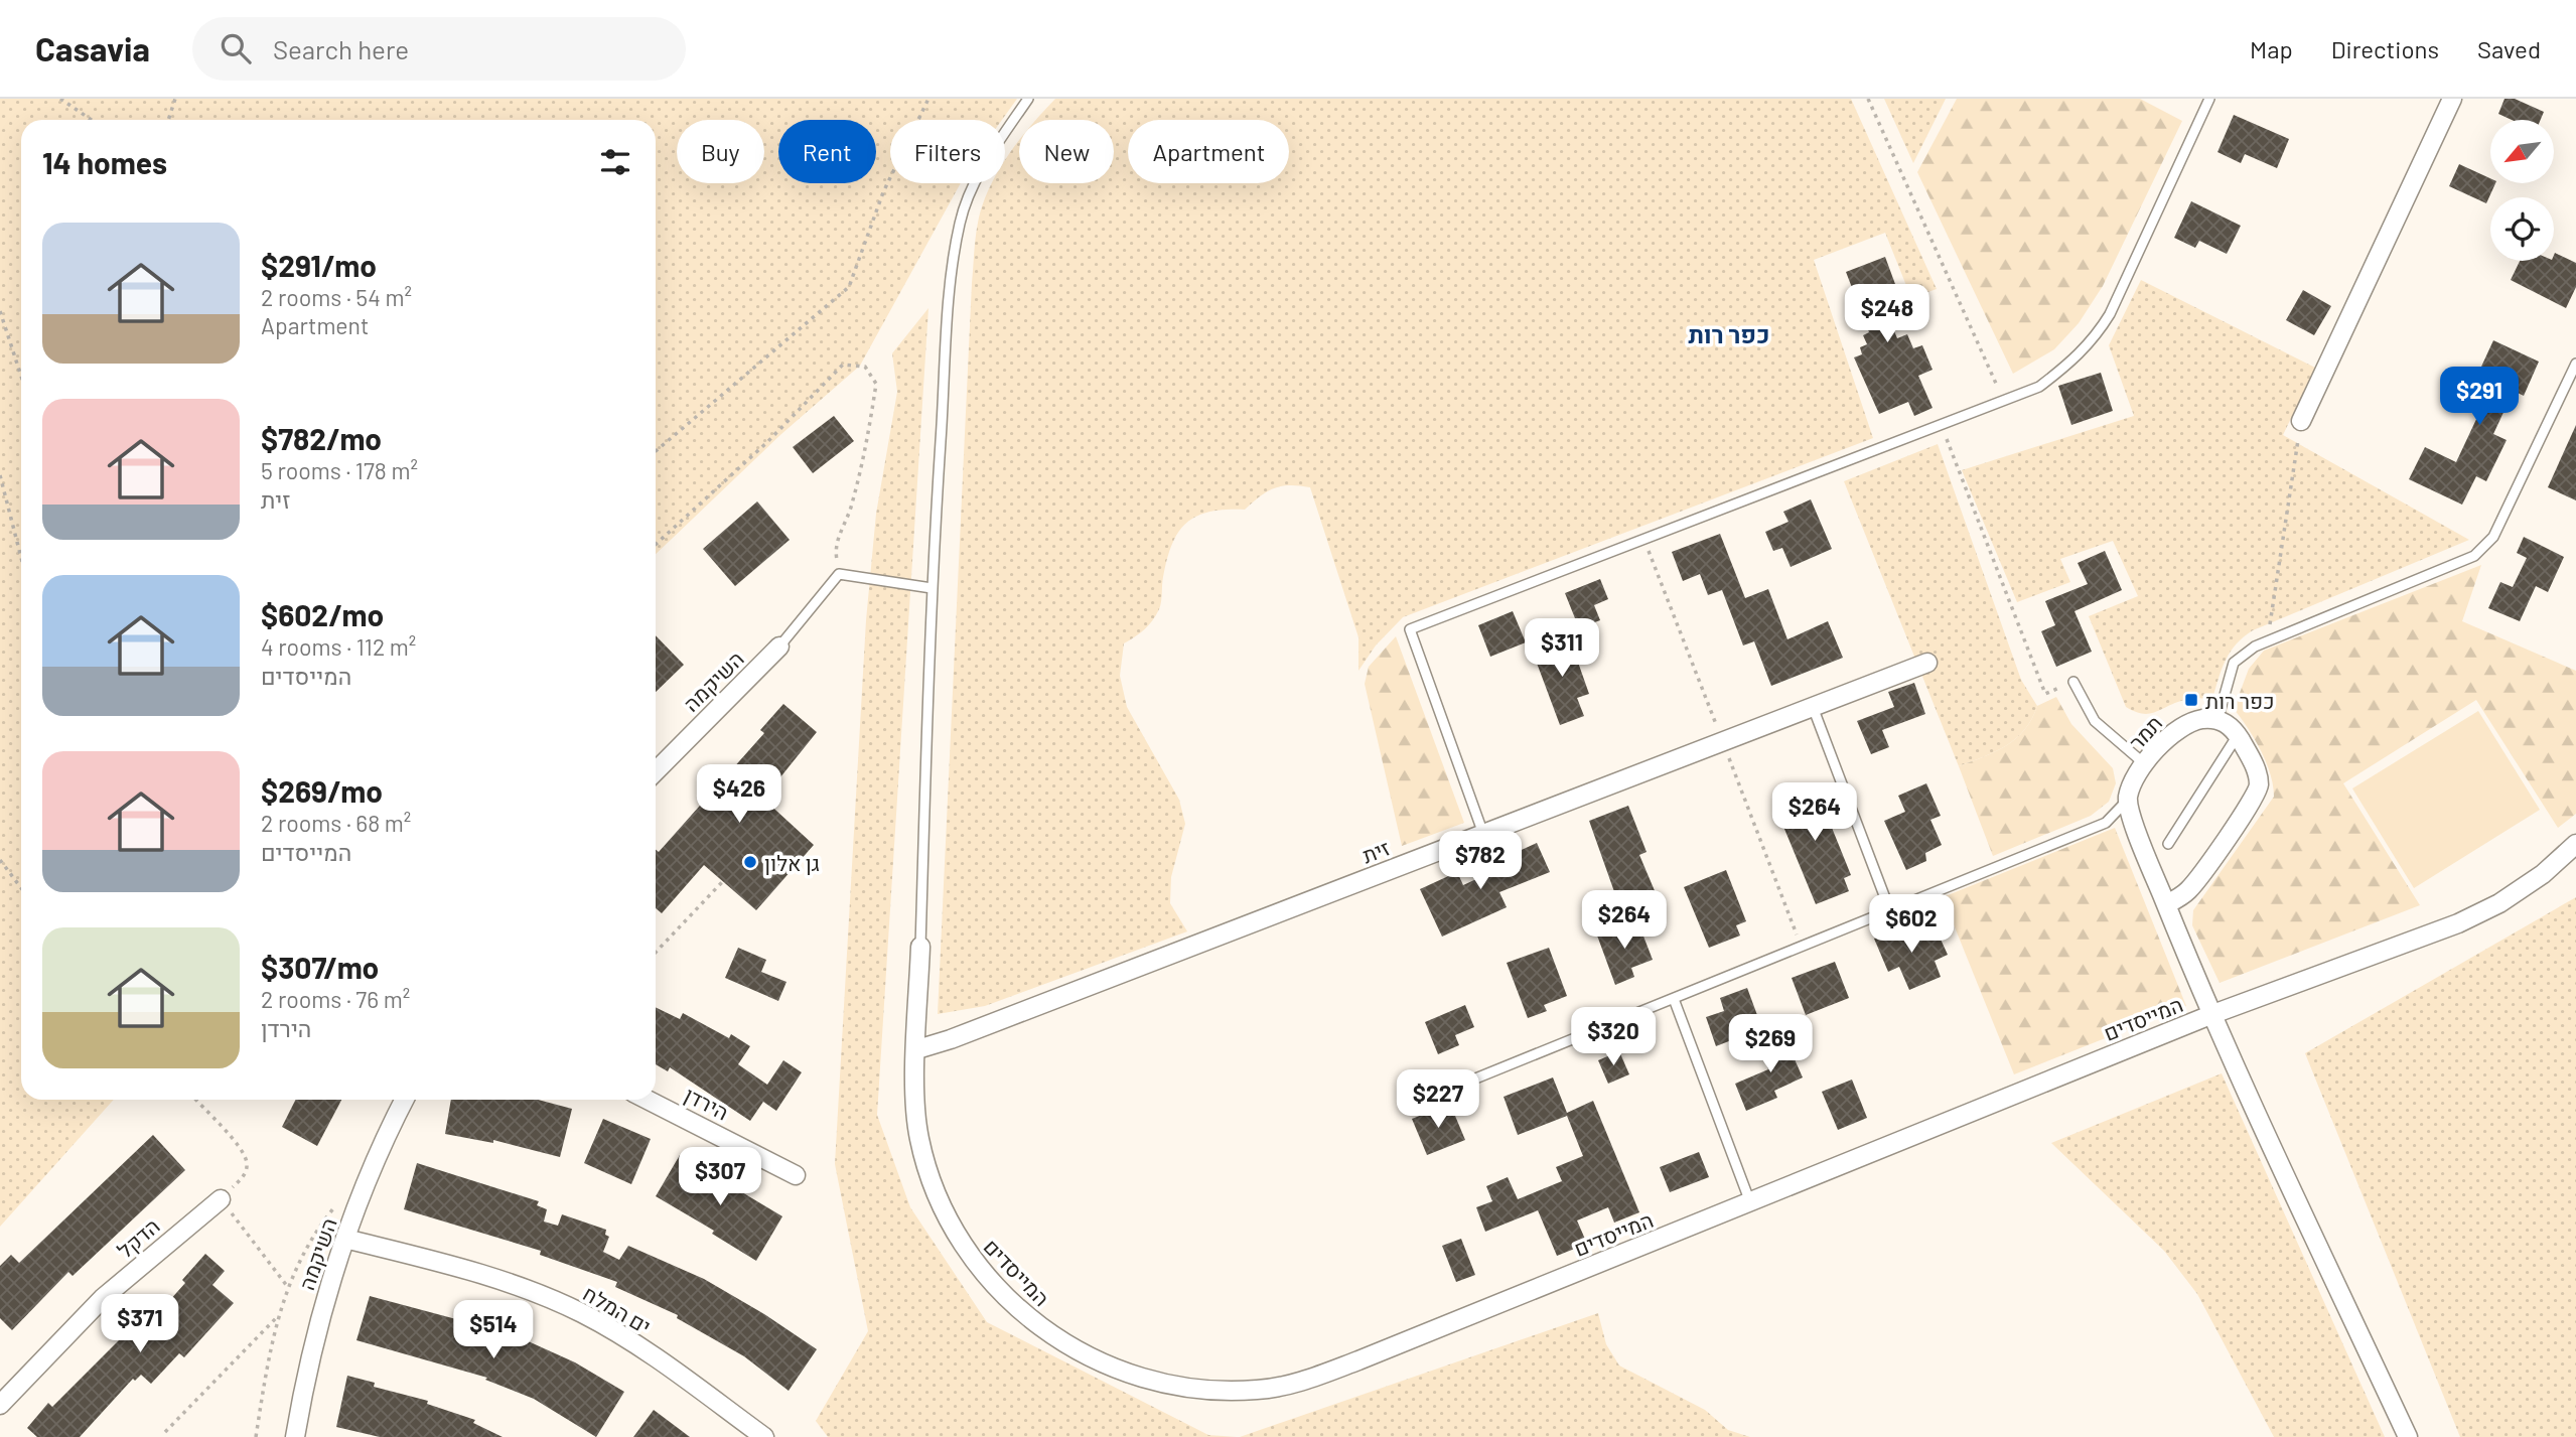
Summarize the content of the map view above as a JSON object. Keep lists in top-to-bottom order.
{
  "streets": {
    "street": [
      "השיקמה",
      "תמר",
      "זית",
      "המייסדים",
      "הירדן",
      "הדקל",
      "ים המלח"
    ]
  },
  "crossings": [
    ["השיקמה", "ים המלח"],
    ["זית", "המייסדים"]
  ],
  "districts": ["כפר רות"],
  "places": {
    "transit": ["כפר רות"],
    "other": ["גן אלון"]
  },
  "north": "bottom left",
  "page": {
    "header": "Casavia",
    "search": "Search here",
    "nav": ["Map", "Directions", "Saved"],
    "chip": [
      "Buy",
      "Rent",
      "Filters",
      "New",
      "Apartment"
    ],
    "heading": "14 homes",
    "list": [
      {
        "name": "$291/mo",
        "note": "2 rooms · 54 m² · Apartment"
      },
      {
        "name": "$782/mo",
        "note": "5 rooms · 178 m² · זית"
      },
      {
        "name": "$602/mo",
        "note": "4 rooms · 112 m² · המייסדים"
      },
      {
        "name": "$269/mo",
        "note": "2 rooms · 68 m² · המייסדים"
      },
      {
        "name": "$307/mo",
        "note": "2 rooms · 76 m² · הירדן"
      }
    ],
    "price": [
      "$248",
      "$291",
      "$311",
      "$426",
      "$264",
      "$782",
      "$264",
      "$602",
      "$320",
      "$269",
      "$227",
      "$307",
      "$371",
      "$514"
    ]
  }
}
